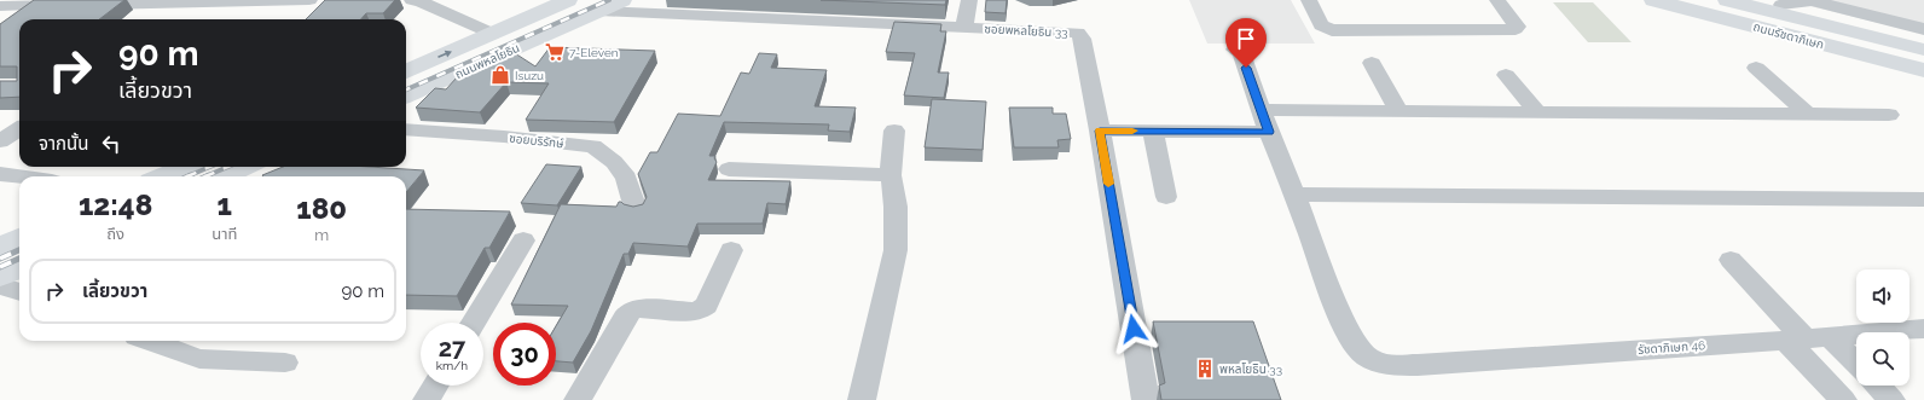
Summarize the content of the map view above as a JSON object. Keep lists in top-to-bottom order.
{
  "streets": {
    "main road": ["ถนนรัชดาภิเษก", "ถนนพหลโยธิน"],
    "street": ["ซอยพหลโยธิน 33", "ซอยบริรักษ์", "รัชดาภิเษก 46"]
  },
  "crossings": [
    ["ซอยพหลโยธิน 33", "ถนนพหลโยธิน"]
  ],
  "places": {
    "supermarket": ["7-Eleven"],
    "shop": ["Isuzu"],
    "building": ["พหลโยธิน 33"]
  },
  "page": {
    "turn": ["90 m", "เลี้ยวขวา"],
    "then": "จากนั้น",
    "eta": [
      "12:48",
      "ถึง",
      "1",
      "นาที",
      "180",
      "m"
    ],
    "list": [
      {
        "name": "เลี้ยวขวา",
        "value": "90 m"
      }
    ],
    "speed": "27 km/h",
    "limit": "30"
  }
}
